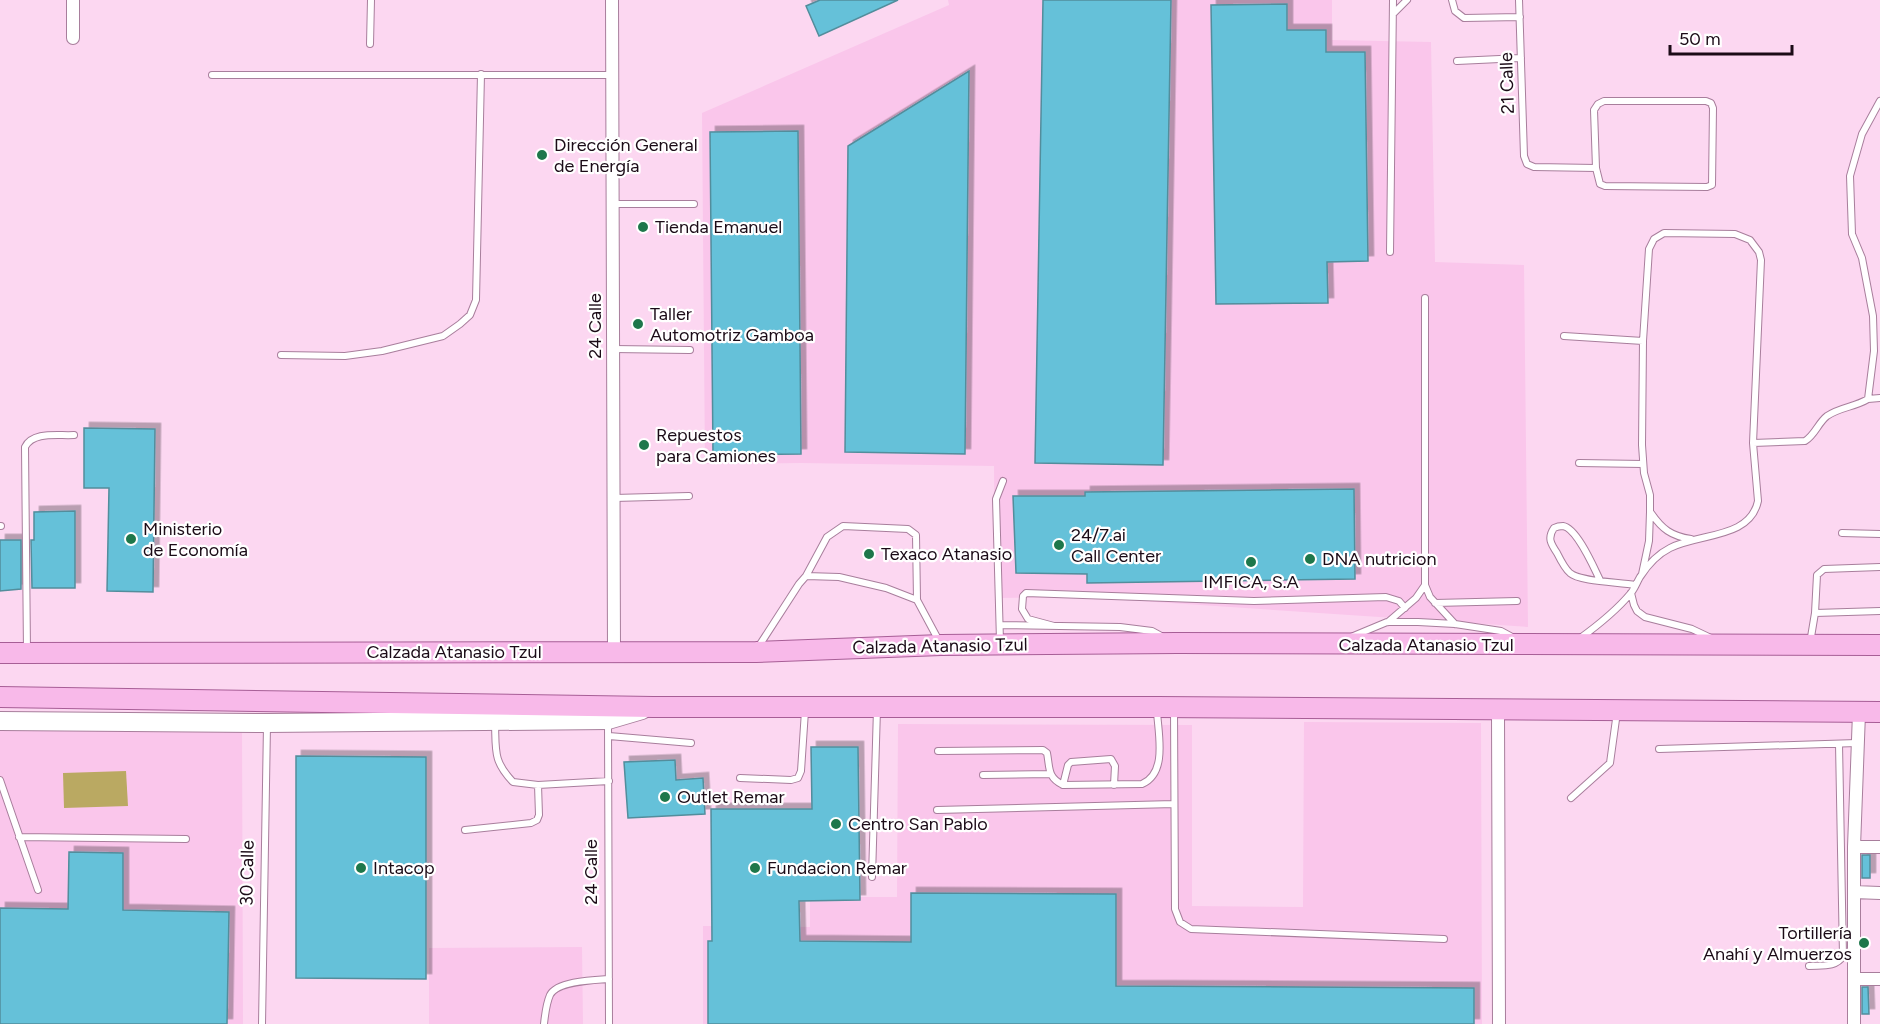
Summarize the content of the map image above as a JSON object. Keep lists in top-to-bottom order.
{
  "streets": {
    "main road": ["Calzada Atanasio Tzul"],
    "street": ["24 Calle"],
    "lane": ["21 Calle", "30 Calle"]
  },
  "crossings": [
    ["24 Calle", "Calzada Atanasio Tzul"]
  ],
  "places": [
    "Dirección General de Energía",
    "Tienda Emanuel",
    "Taller Automotriz Gamboa",
    "Repuestos para Camiones",
    "Ministerio de Economía",
    "24/7.ai Call Center",
    "Texaco Atanasio",
    "DNA nutricion",
    "IMFICA, S.A",
    "Outlet Remar",
    "Centro San Pablo",
    "Intacop",
    "Fundacion Remar",
    "Tortillería Anahí y Almuerzos"
  ],
  "scale_bar": "50 m"
}
